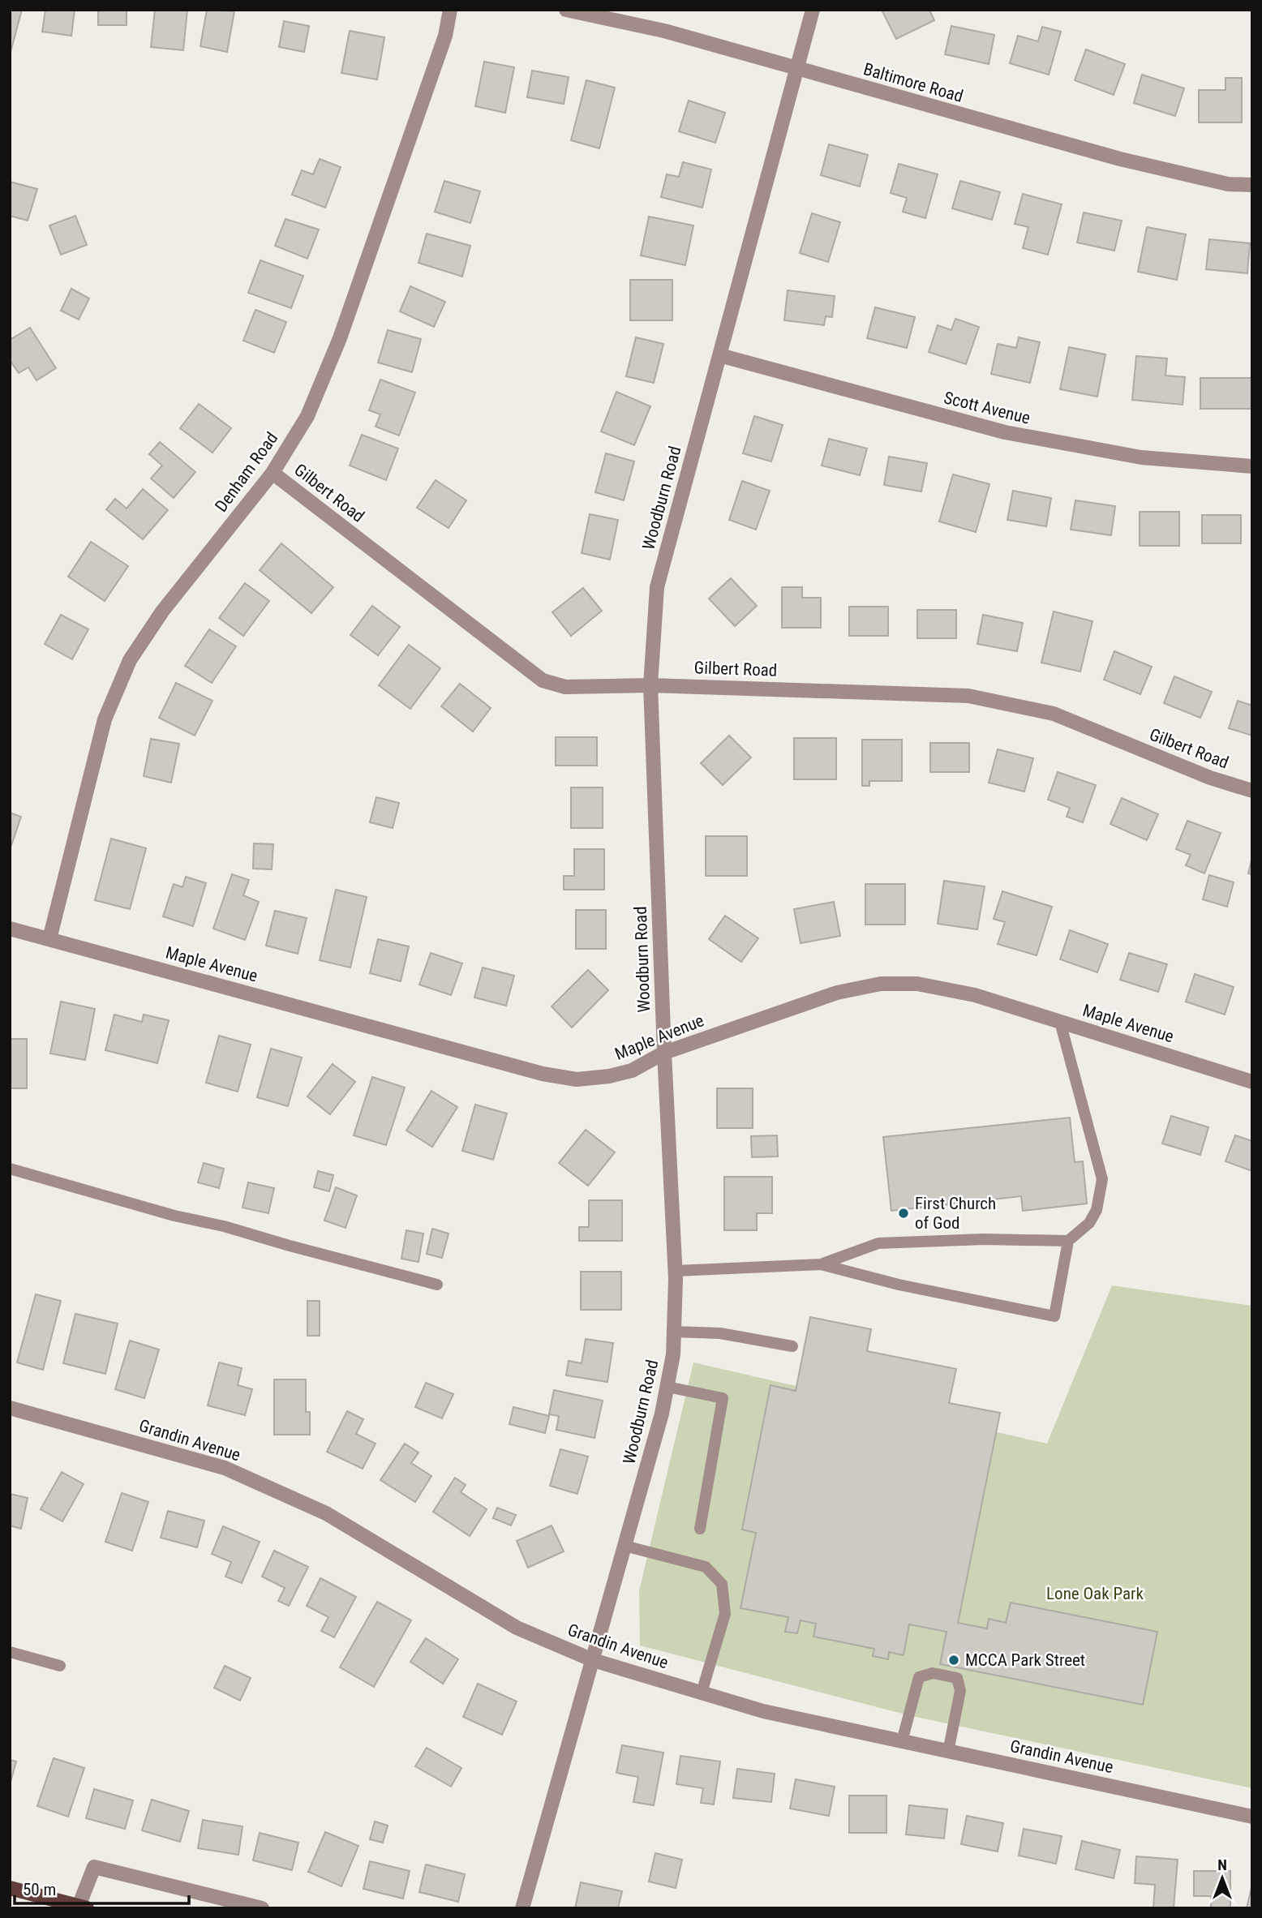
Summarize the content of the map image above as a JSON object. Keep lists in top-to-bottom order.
{
  "streets": {
    "street": [
      "Baltimore Road",
      "Scott Avenue",
      "Denham Road",
      "Gilbert Road",
      "Woodburn Road",
      "Maple Avenue",
      "Grandin Avenue"
    ]
  },
  "crossings": [
    ["Baltimore Road", "Woodburn Road"],
    ["Scott Avenue", "Woodburn Road"],
    ["Denham Road", "Gilbert Road"],
    ["Denham Road", "Maple Avenue"],
    ["Gilbert Road", "Woodburn Road"],
    ["Woodburn Road", "Maple Avenue"],
    ["Woodburn Road", "Grandin Avenue"]
  ],
  "parks": ["Lone Oak Park"],
  "places": ["First Church of God", "MCCA Park Street"],
  "scale_bar": "50 m",
  "north": "top"
}
